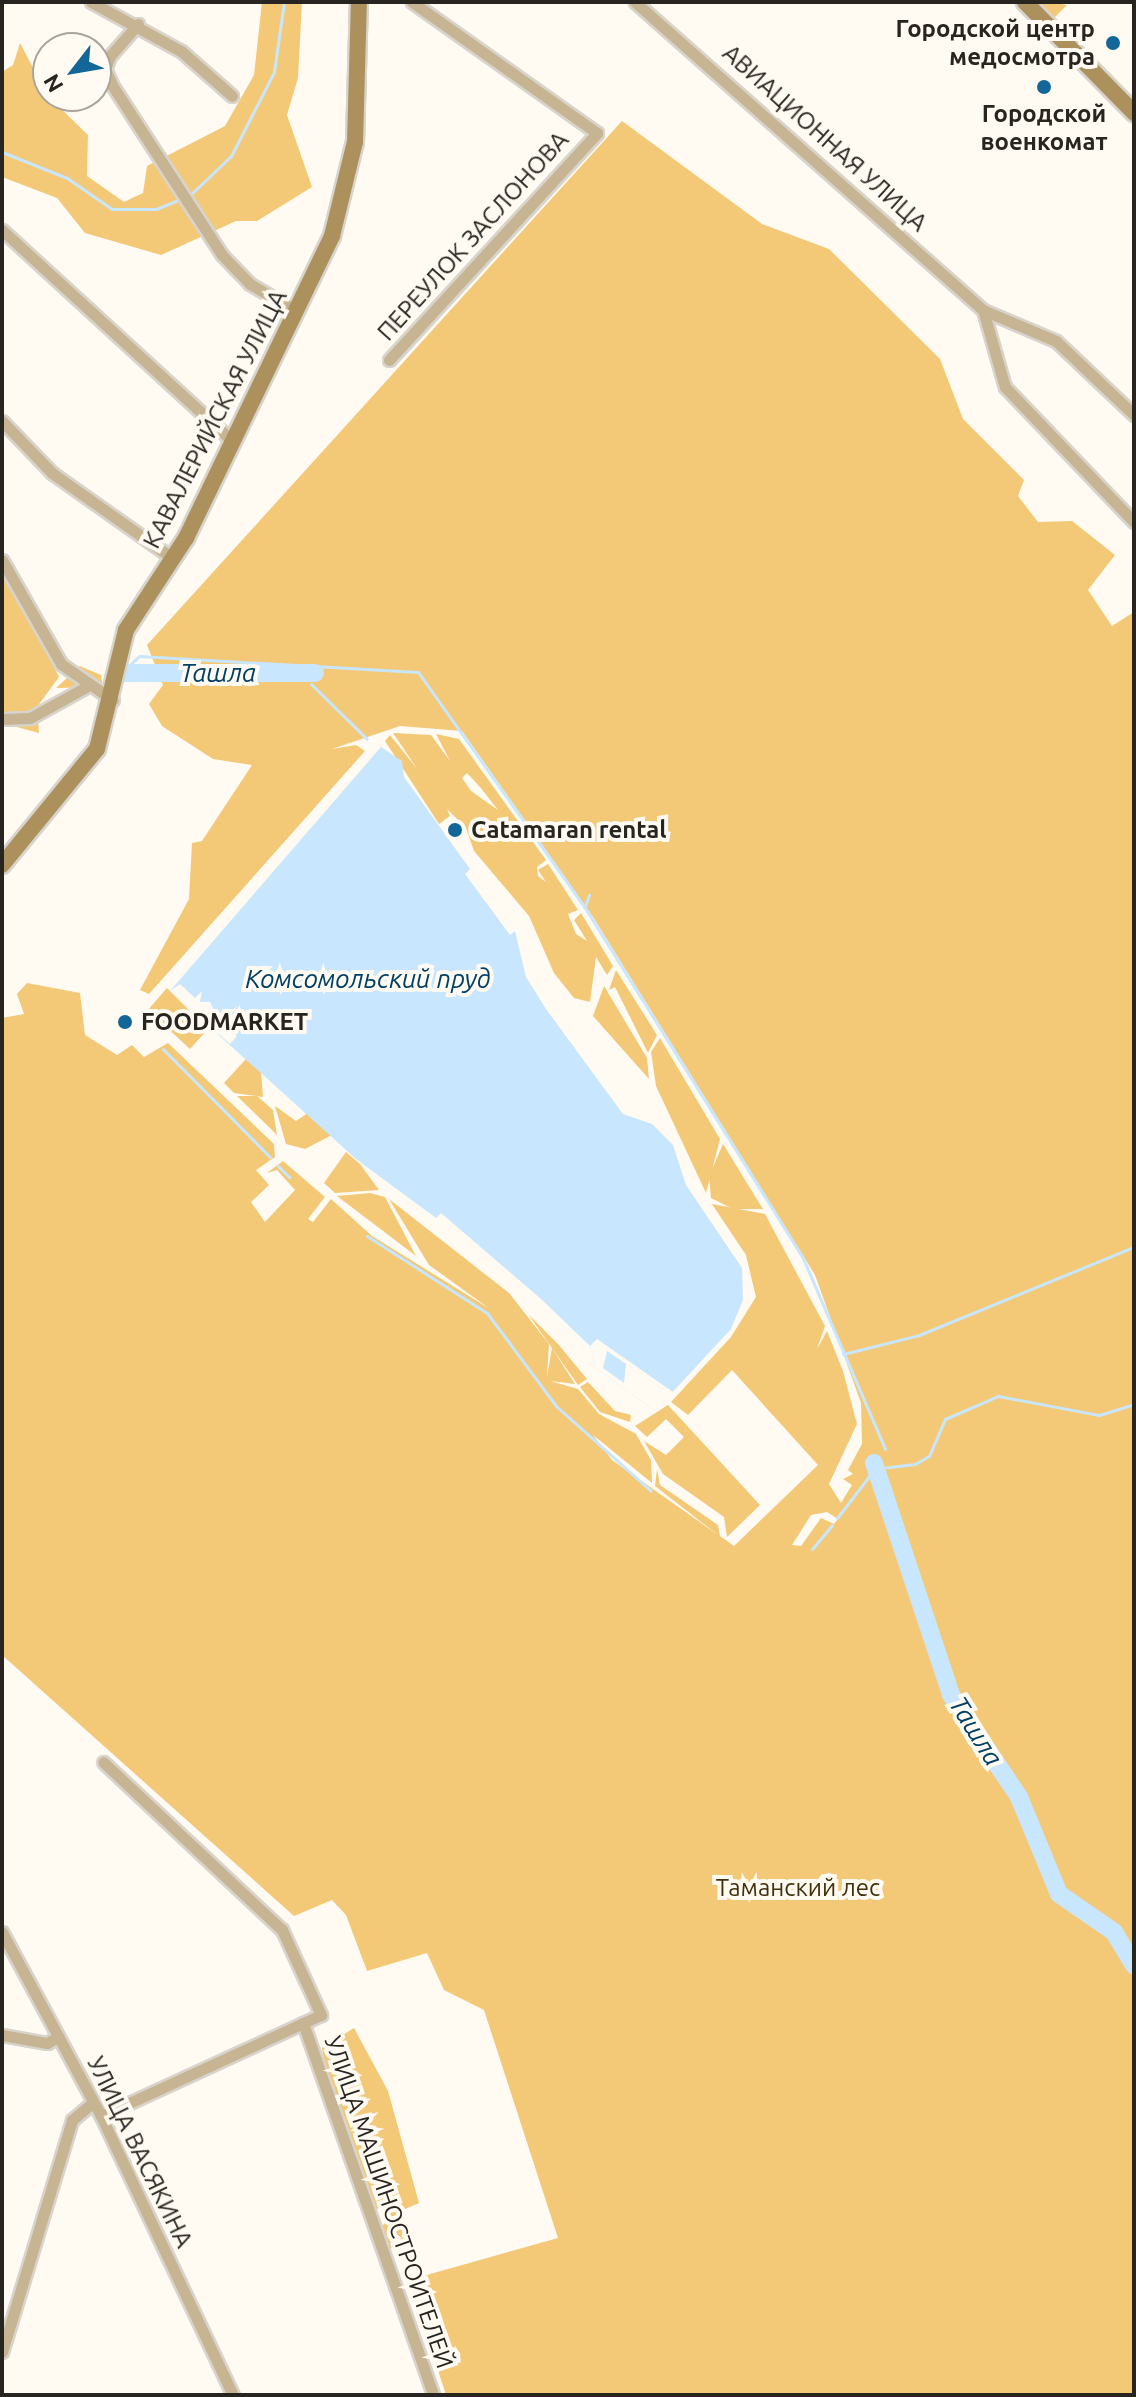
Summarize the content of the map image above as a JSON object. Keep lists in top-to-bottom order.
{
  "streets": {
    "street": [
      "АВИАЦИОННАЯ УЛИЦА",
      "ПЕРЕУЛОК ЗАСЛОНОВА",
      "КАВАЛЕРИЙСКАЯ УЛИЦА",
      "УЛИЦА ВАСЯКИНА",
      "УЛИЦА МАШИНОСТРОИТЕЛЕЙ"
    ]
  },
  "water": ["Ташла", "Комсомольский пруд"],
  "parks": ["Таманский лес"],
  "places": [
    "Городской центр медосмотра",
    "Городской военкомат",
    "Catamaran rental",
    "FOODMARKET"
  ],
  "north": "bottom left"
}
